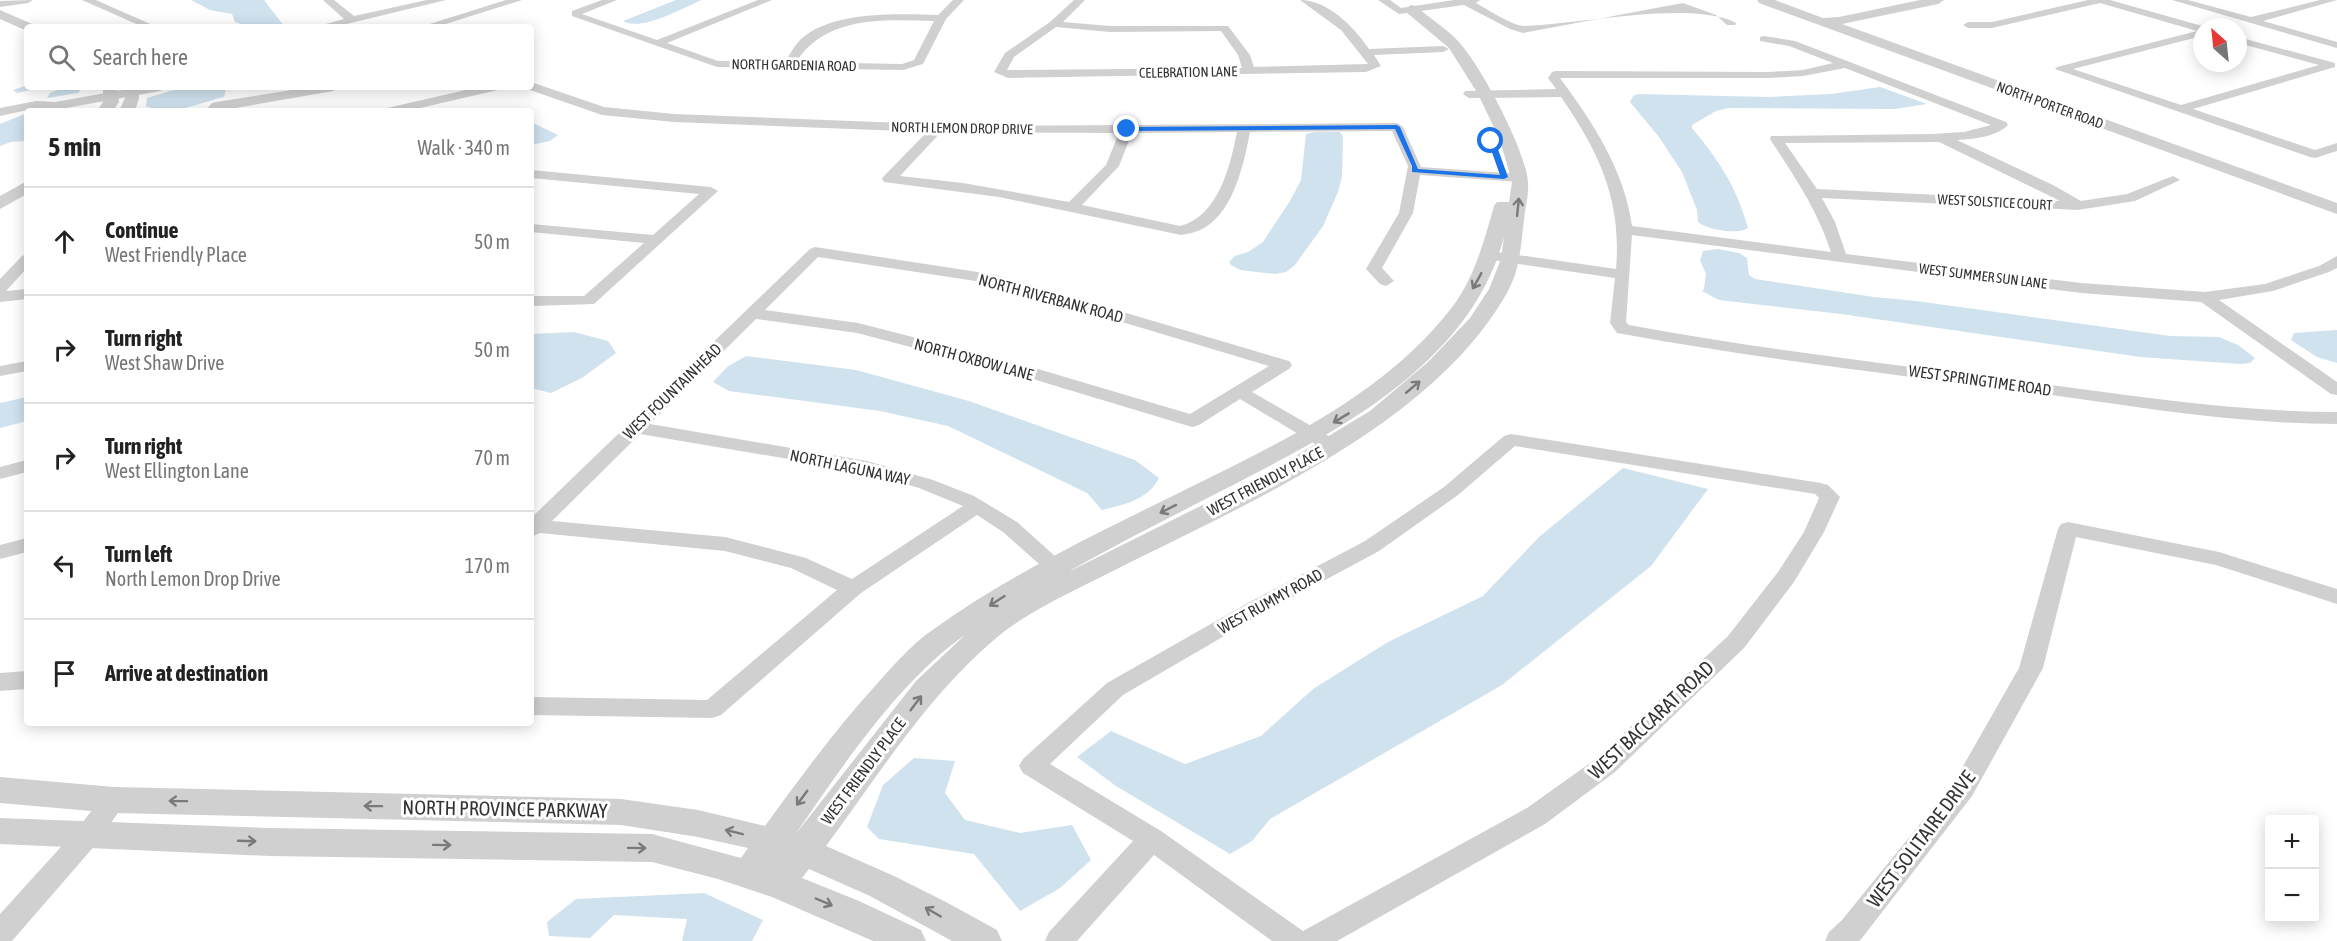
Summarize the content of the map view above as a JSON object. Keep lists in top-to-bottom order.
{
  "streets": {
    "street": [
      "NORTH GARDENIA ROAD",
      "CELEBRATION LANE",
      "NORTH PORTER ROAD",
      "NORTH LEMON DROP DRIVE",
      "WEST SOLSTICE COURT",
      "WEST SUMMER SUN LANE",
      "NORTH RIVERBANK ROAD",
      "NORTH OXBOW LANE",
      "WEST SPRINGTIME ROAD",
      "WEST FOUNTAINHEAD",
      "NORTH LAGUNA WAY",
      "WEST FRIENDLY PLACE",
      "WEST RUMMY ROAD",
      "WEST BACCARAT ROAD",
      "NORTH PROVINCE PARKWAY",
      "WEST SOLITAIRE DRIVE"
    ]
  },
  "crossings": [
    ["NORTH RIVERBANK ROAD", "NORTH OXBOW LANE"],
    ["NORTH RIVERBANK ROAD", "WEST FOUNTAINHEAD"],
    ["NORTH OXBOW LANE", "WEST FOUNTAINHEAD"],
    ["WEST FOUNTAINHEAD", "NORTH LAGUNA WAY"],
    ["NORTH LAGUNA WAY", "WEST FRIENDLY PLACE"],
    ["WEST FRIENDLY PLACE", "NORTH PROVINCE PARKWAY"],
    ["WEST RUMMY ROAD", "WEST BACCARAT ROAD"]
  ],
  "north": "top left",
  "page": {
    "search": "Search here",
    "heading": ["5 min", "Walk · 340 m"],
    "list": [
      ["Continue", "West Friendly Place", "50 m"],
      ["Turn right", "West Shaw Drive", "50 m"],
      ["Turn right", "West Ellington Lane", "70 m"],
      ["Turn left", "North Lemon Drop Drive", "170 m"],
      "Arrive at destination"
    ],
    "map_buttons": ["+", "−"]
  }
}
